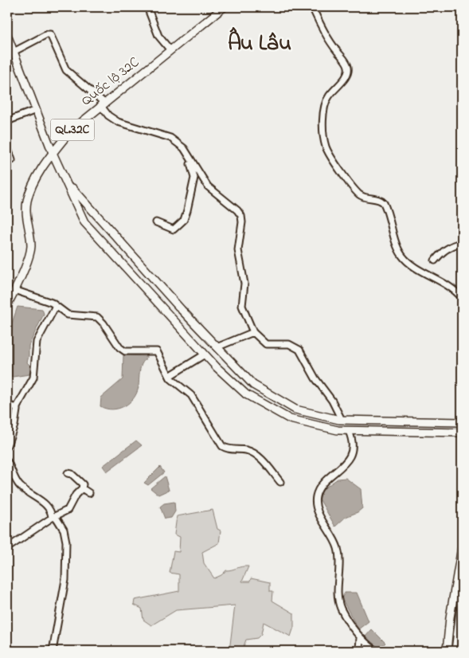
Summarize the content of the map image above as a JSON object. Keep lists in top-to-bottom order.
{
  "streets": {
    "main road": ["Quốc lộ 32C", "QL.32C"]
  },
  "districts": ["Âu Lâu"]
}
